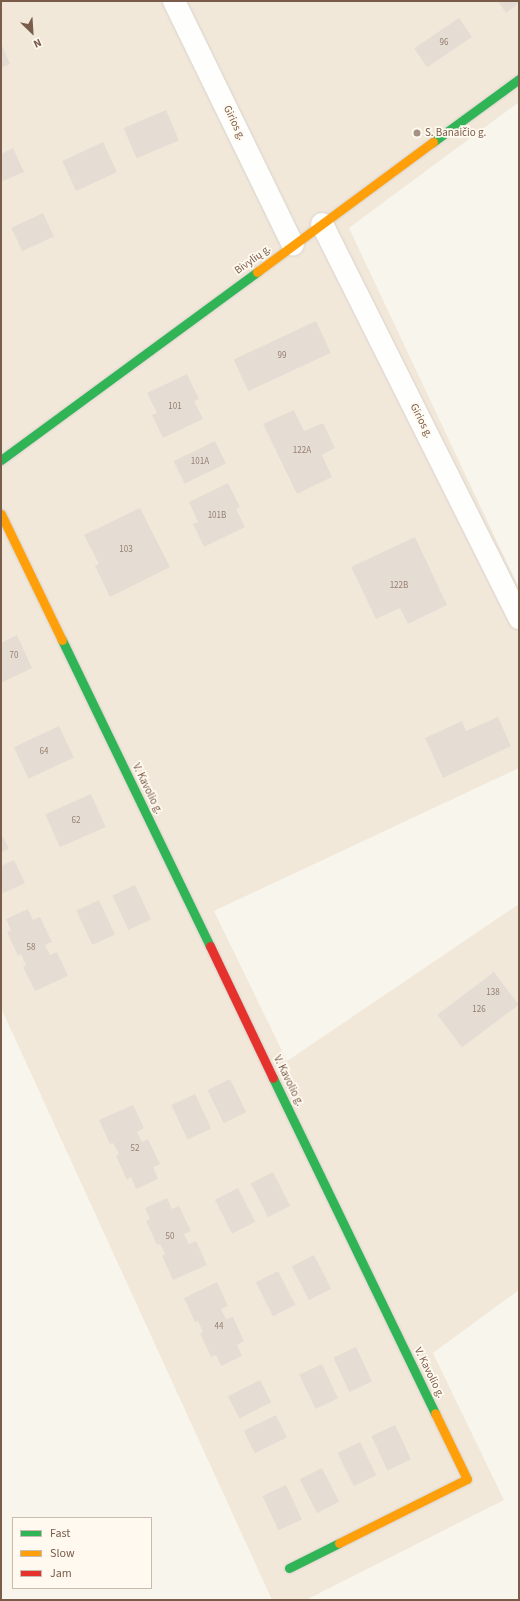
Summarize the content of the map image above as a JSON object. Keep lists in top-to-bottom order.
{
  "streets": {
    "street": ["Girios g.", "Bivylių g.", "V. Kavolio g."]
  },
  "crossings": [
    ["Girios g.", "Bivylių g."]
  ],
  "places": ["S. Banaičio g."],
  "house_numbers": [
    "96",
    "99",
    "101",
    "122A",
    "101A",
    "101B",
    "103",
    "122B",
    "70",
    "64",
    "62",
    "58",
    "138",
    "126",
    "52",
    "50",
    "44"
  ],
  "legend": ["Fast", "Slow", "Jam"],
  "north": "bottom right"
}
